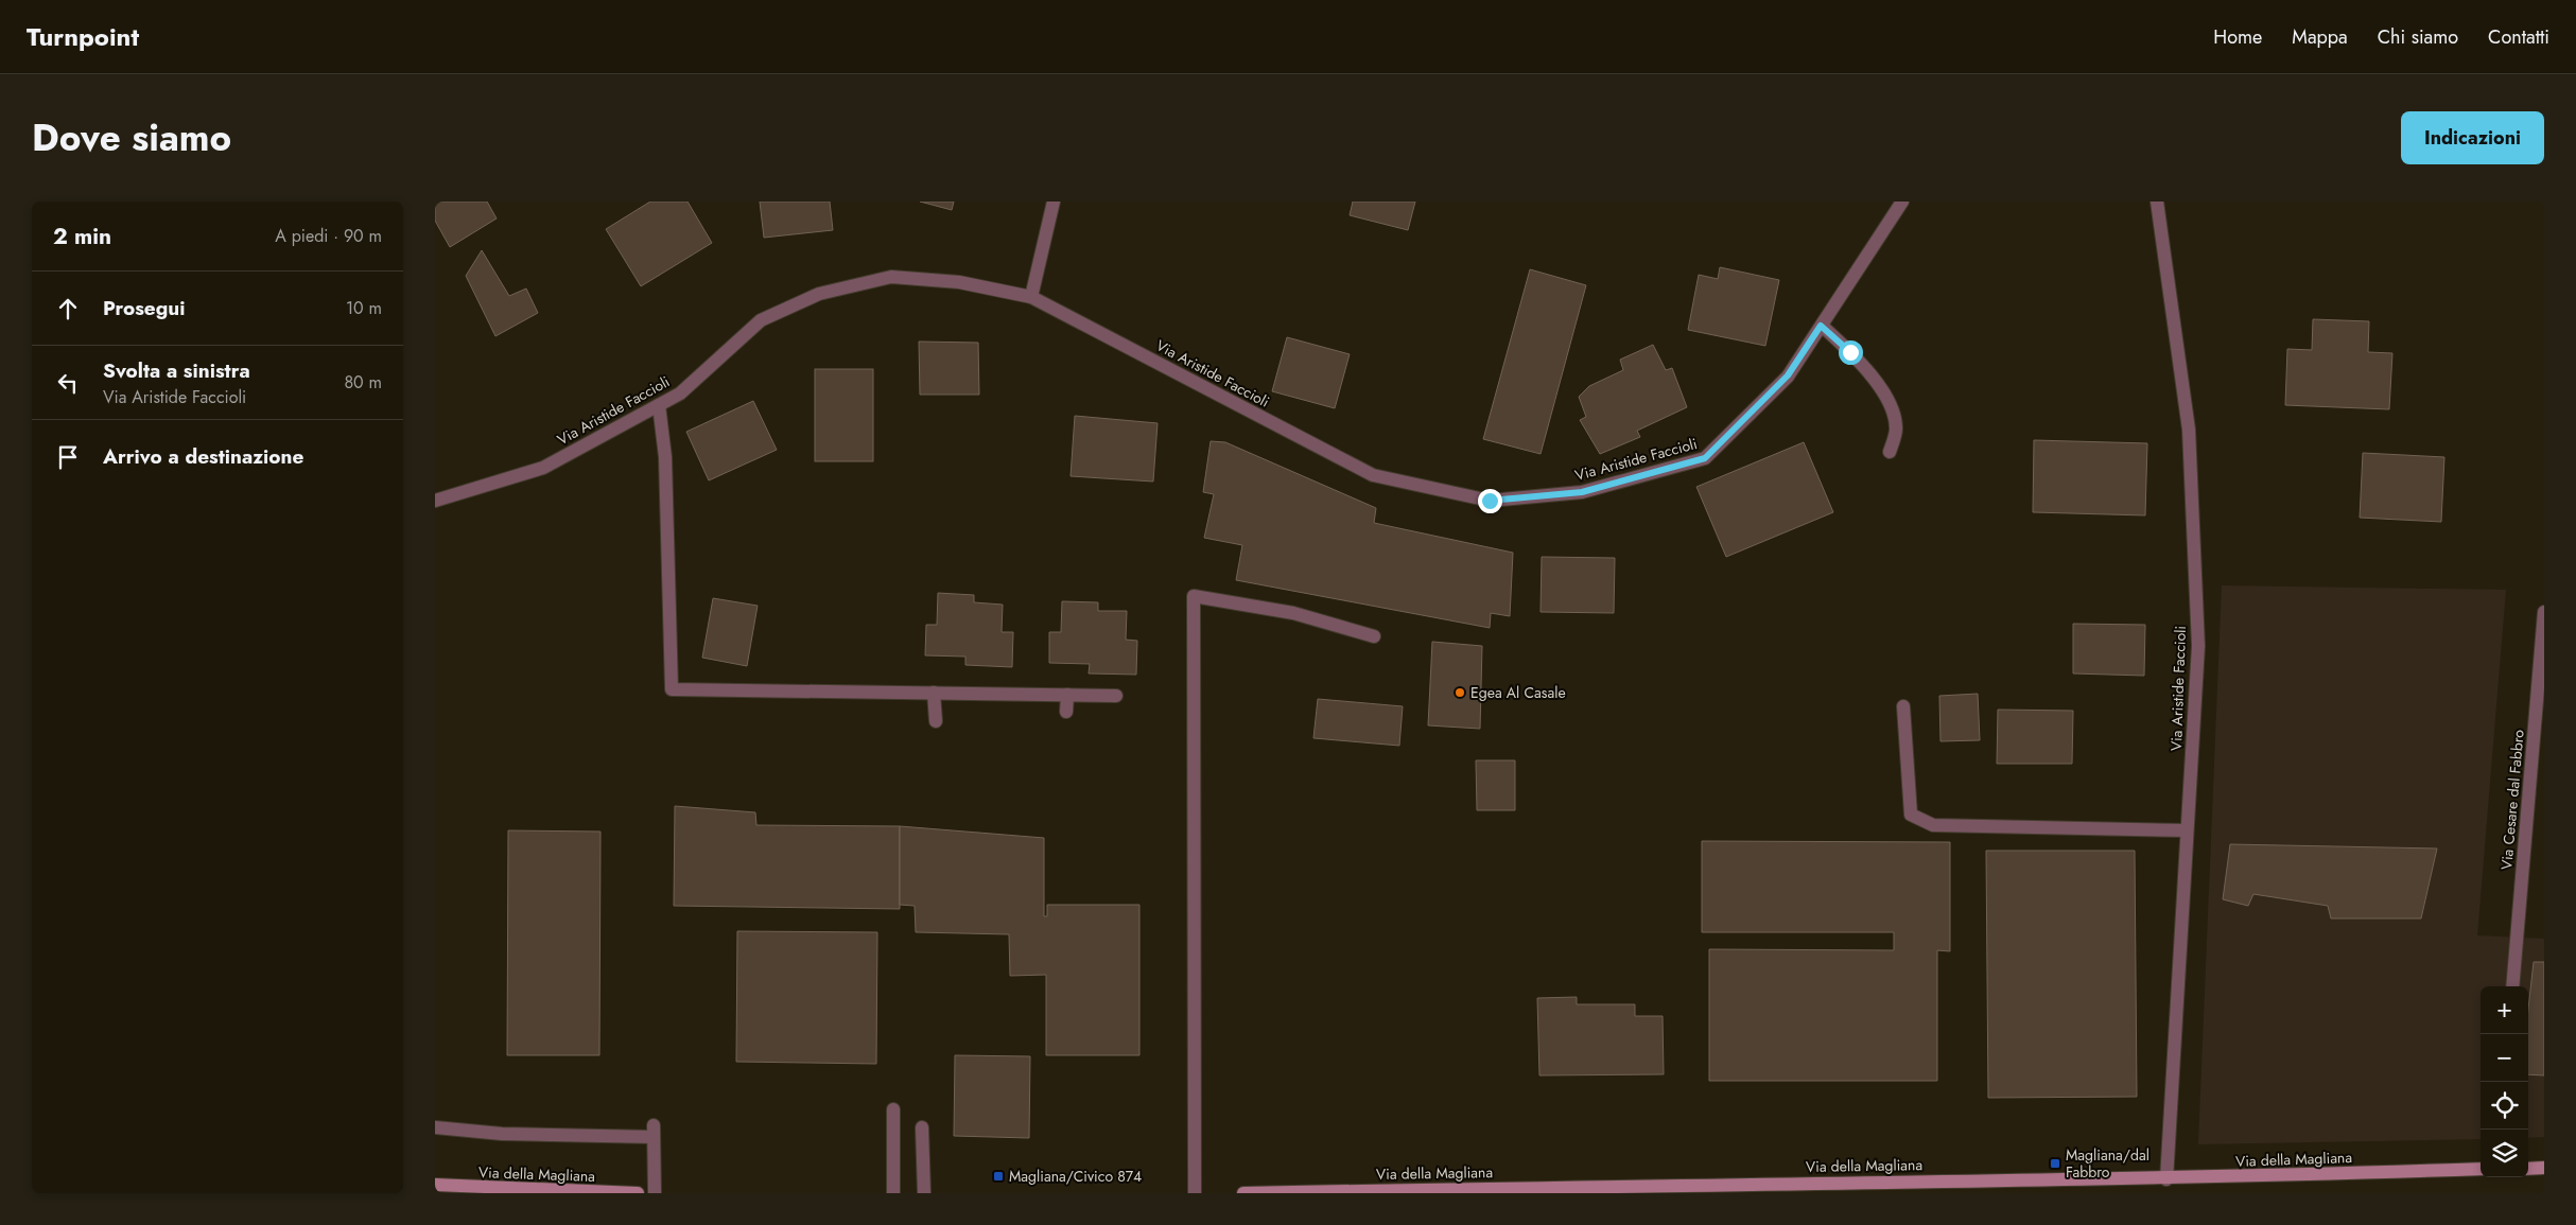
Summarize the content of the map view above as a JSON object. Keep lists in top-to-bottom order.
{
  "streets": {
    "main road": ["Via della Magliana"],
    "street": ["Via Aristide Faccioli", "Via Cesare dal Fabbro"]
  },
  "crossings": [
    ["Via Aristide Faccioli", "Via della Magliana"]
  ],
  "places": {
    "other": ["Egea Al Casale"],
    "transit": ["Magliana/dal Fabbro", "Magliana/Civico 874"]
  },
  "page": {
    "header": "Turnpoint",
    "nav": [
      "Home",
      "Mappa",
      "Chi siamo",
      "Contatti"
    ],
    "title": "Dove siamo",
    "buttons": "Indicazioni",
    "heading": ["2 min", "A piedi · 90 m"],
    "list": [
      ["Prosegui", "10 m"],
      ["Svolta a sinistra", "Via Aristide Faccioli", "80 m"],
      "Arrivo a destinazione"
    ],
    "map_buttons": ["+", "−"]
  }
}
